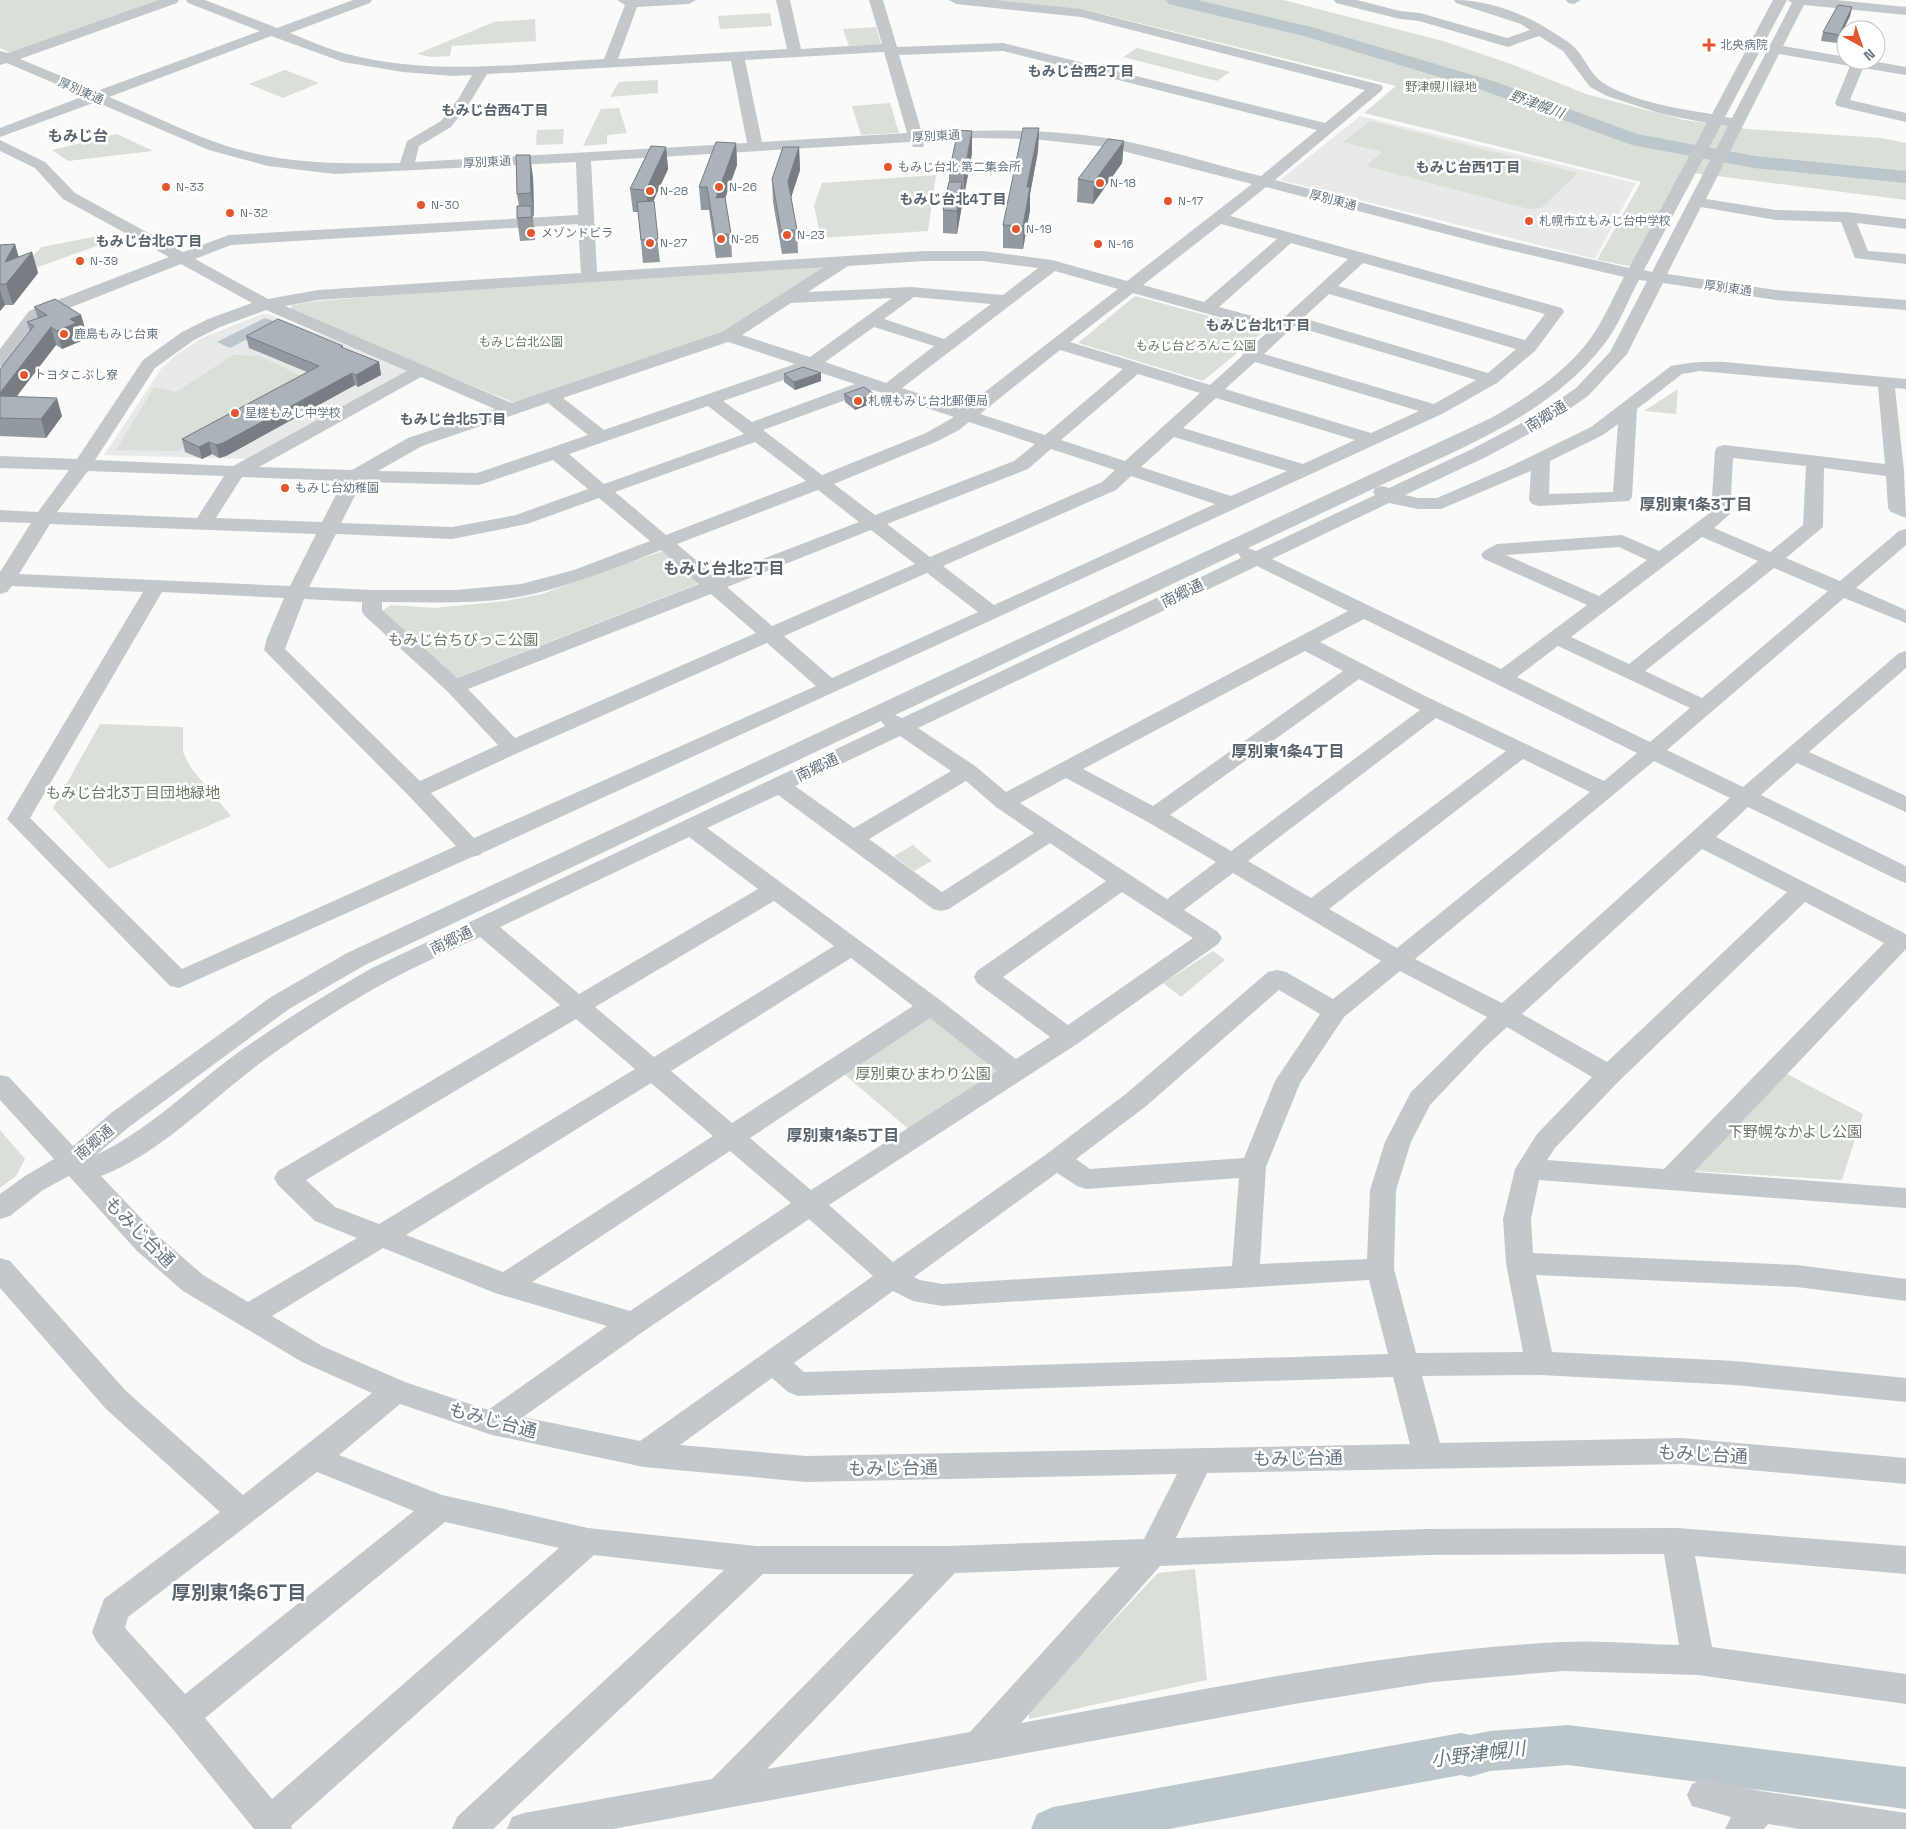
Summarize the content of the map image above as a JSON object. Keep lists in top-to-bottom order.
{
  "streets": {
    "street": ["厚別東通", "南郷通", "もみじ台通"]
  },
  "crossings": [
    ["厚別東通", "南郷通"],
    ["南郷通", "もみじ台通"]
  ],
  "districts": [
    "もみじ台西2丁目",
    "もみじ台西4丁目",
    "もみじ台",
    "もみじ台西1丁目",
    "もみじ台北4丁目",
    "もみじ台北6丁目",
    "もみじ台北1丁目",
    "もみじ台北5丁目",
    "厚別東1条3丁目",
    "もみじ台北2丁目",
    "厚別東1条4丁目",
    "厚別東1条5丁目",
    "厚別東1条6丁目"
  ],
  "water": ["野津幌川", "小野津幌川"],
  "parks": [
    "野津幌川緑地",
    "もみじ台北公園",
    "もみじ台どろんこ公園",
    "もみじ台ちびっこ公園",
    "もみじ台北3丁目団地緑地",
    "厚別東ひまわり公園",
    "下野幌なかよし公園"
  ],
  "places": {
    "health": ["北央病院"],
    "other": [
      "もみじ台北 第二集会所",
      "N-18",
      "N-33",
      "N-26",
      "N-28",
      "N-17",
      "N-30",
      "N-32",
      "札幌市立もみじ台中学校",
      "N-19",
      "メゾンドビラ",
      "N-23",
      "N-25",
      "N-27",
      "N-16",
      "N-39",
      "鹿島もみじ台東",
      "トヨタこぶし寮",
      "札幌もみじ台北郵便局",
      "星槎もみじ中学校",
      "もみじ台幼稚園"
    ]
  },
  "north": "bottom right"
}
